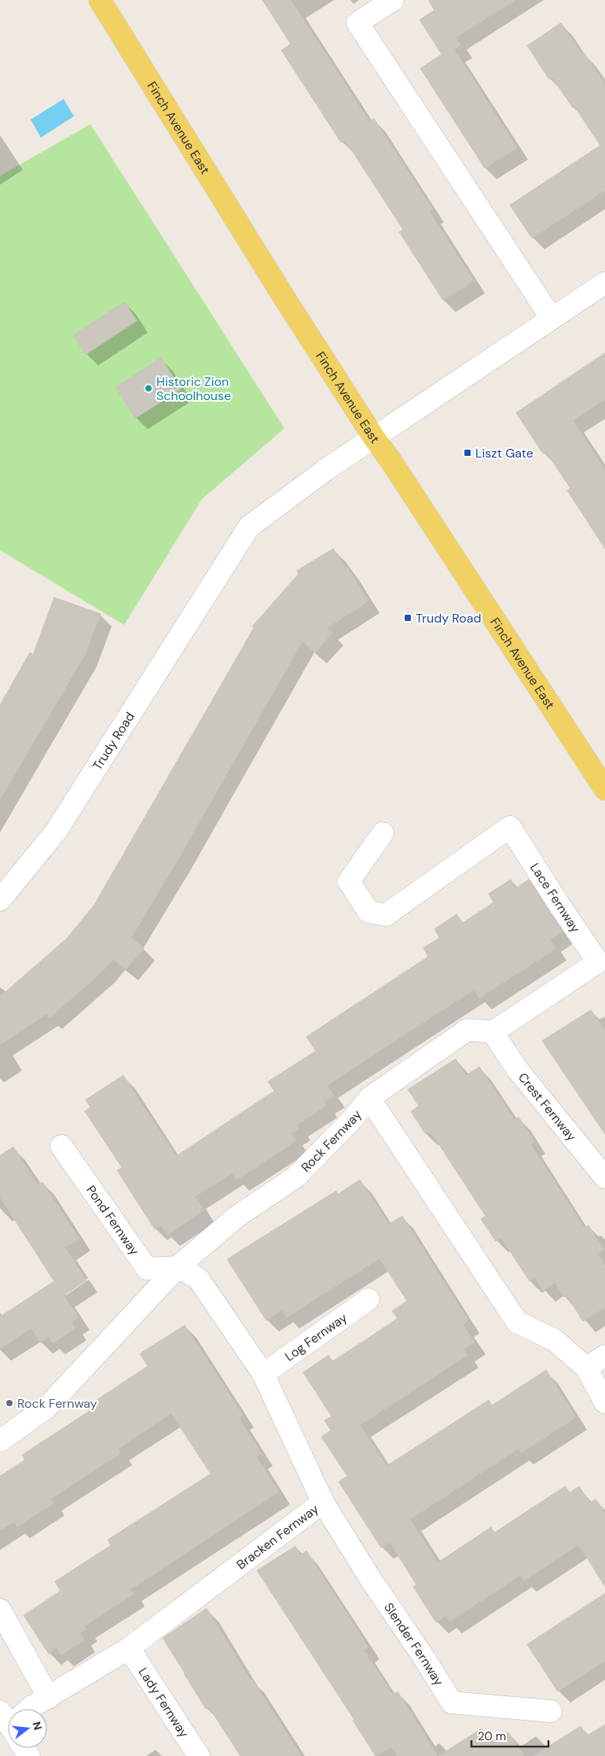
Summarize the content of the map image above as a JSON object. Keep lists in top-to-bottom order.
{
  "streets": {
    "main road": ["Finch Avenue East"],
    "street": [
      "Trudy Road",
      "Lace Fernway",
      "Crest Fernway",
      "Rock Fernway",
      "Pond Fernway",
      "Log Fernway",
      "Bracken Fernway",
      "Slender Fernway",
      "Lady Fernway"
    ]
  },
  "crossings": [
    ["Finch Avenue East", "Trudy Road"],
    ["Lace Fernway", "Crest Fernway"],
    ["Rock Fernway", "Pond Fernway"],
    ["Rock Fernway", "Bracken Fernway"],
    ["Pond Fernway", "Bracken Fernway"],
    ["Log Fernway", "Bracken Fernway"],
    ["Bracken Fernway", "Slender Fernway"],
    ["Bracken Fernway", "Lady Fernway"]
  ],
  "places": {
    "other": ["Historic Zion Schoolhouse", "Rock Fernway"],
    "transit": ["Liszt Gate", "Trudy Road"]
  },
  "scale_bar": "20 m",
  "north": "right"
}
